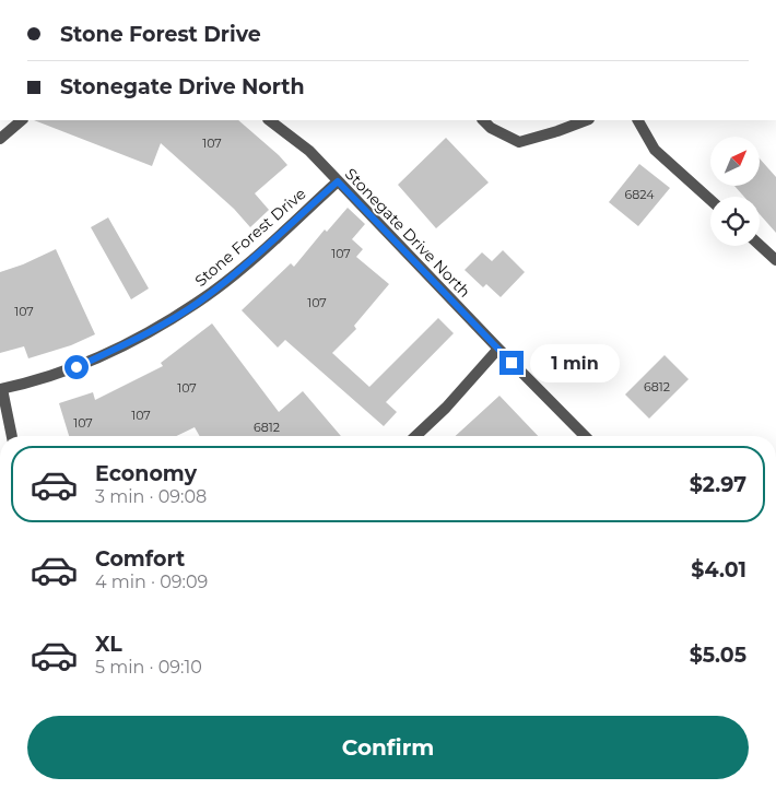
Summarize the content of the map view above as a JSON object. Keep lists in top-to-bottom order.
{
  "streets": {
    "street": ["Stonegate Drive North", "Stone Forest Drive"]
  },
  "crossings": [
    ["Stonegate Drive North", "Stone Forest Drive"]
  ],
  "house_numbers": [
    "107",
    "6824",
    "107",
    "107",
    "107",
    "6812",
    "107",
    "107",
    "107",
    "6812"
  ],
  "north": "top right",
  "page": {
    "banner": ["Stone Forest Drive", "Stonegate Drive North"],
    "bubble": "1 min",
    "list": [
      {
        "name": "Economy",
        "note": "3 min · 09:08",
        "value": "$2.97"
      },
      {
        "name": "Comfort",
        "note": "4 min · 09:09",
        "value": "$4.01"
      },
      {
        "name": "XL",
        "note": "5 min · 09:10",
        "value": "$5.05"
      }
    ],
    "buttons": "Confirm"
  }
}
